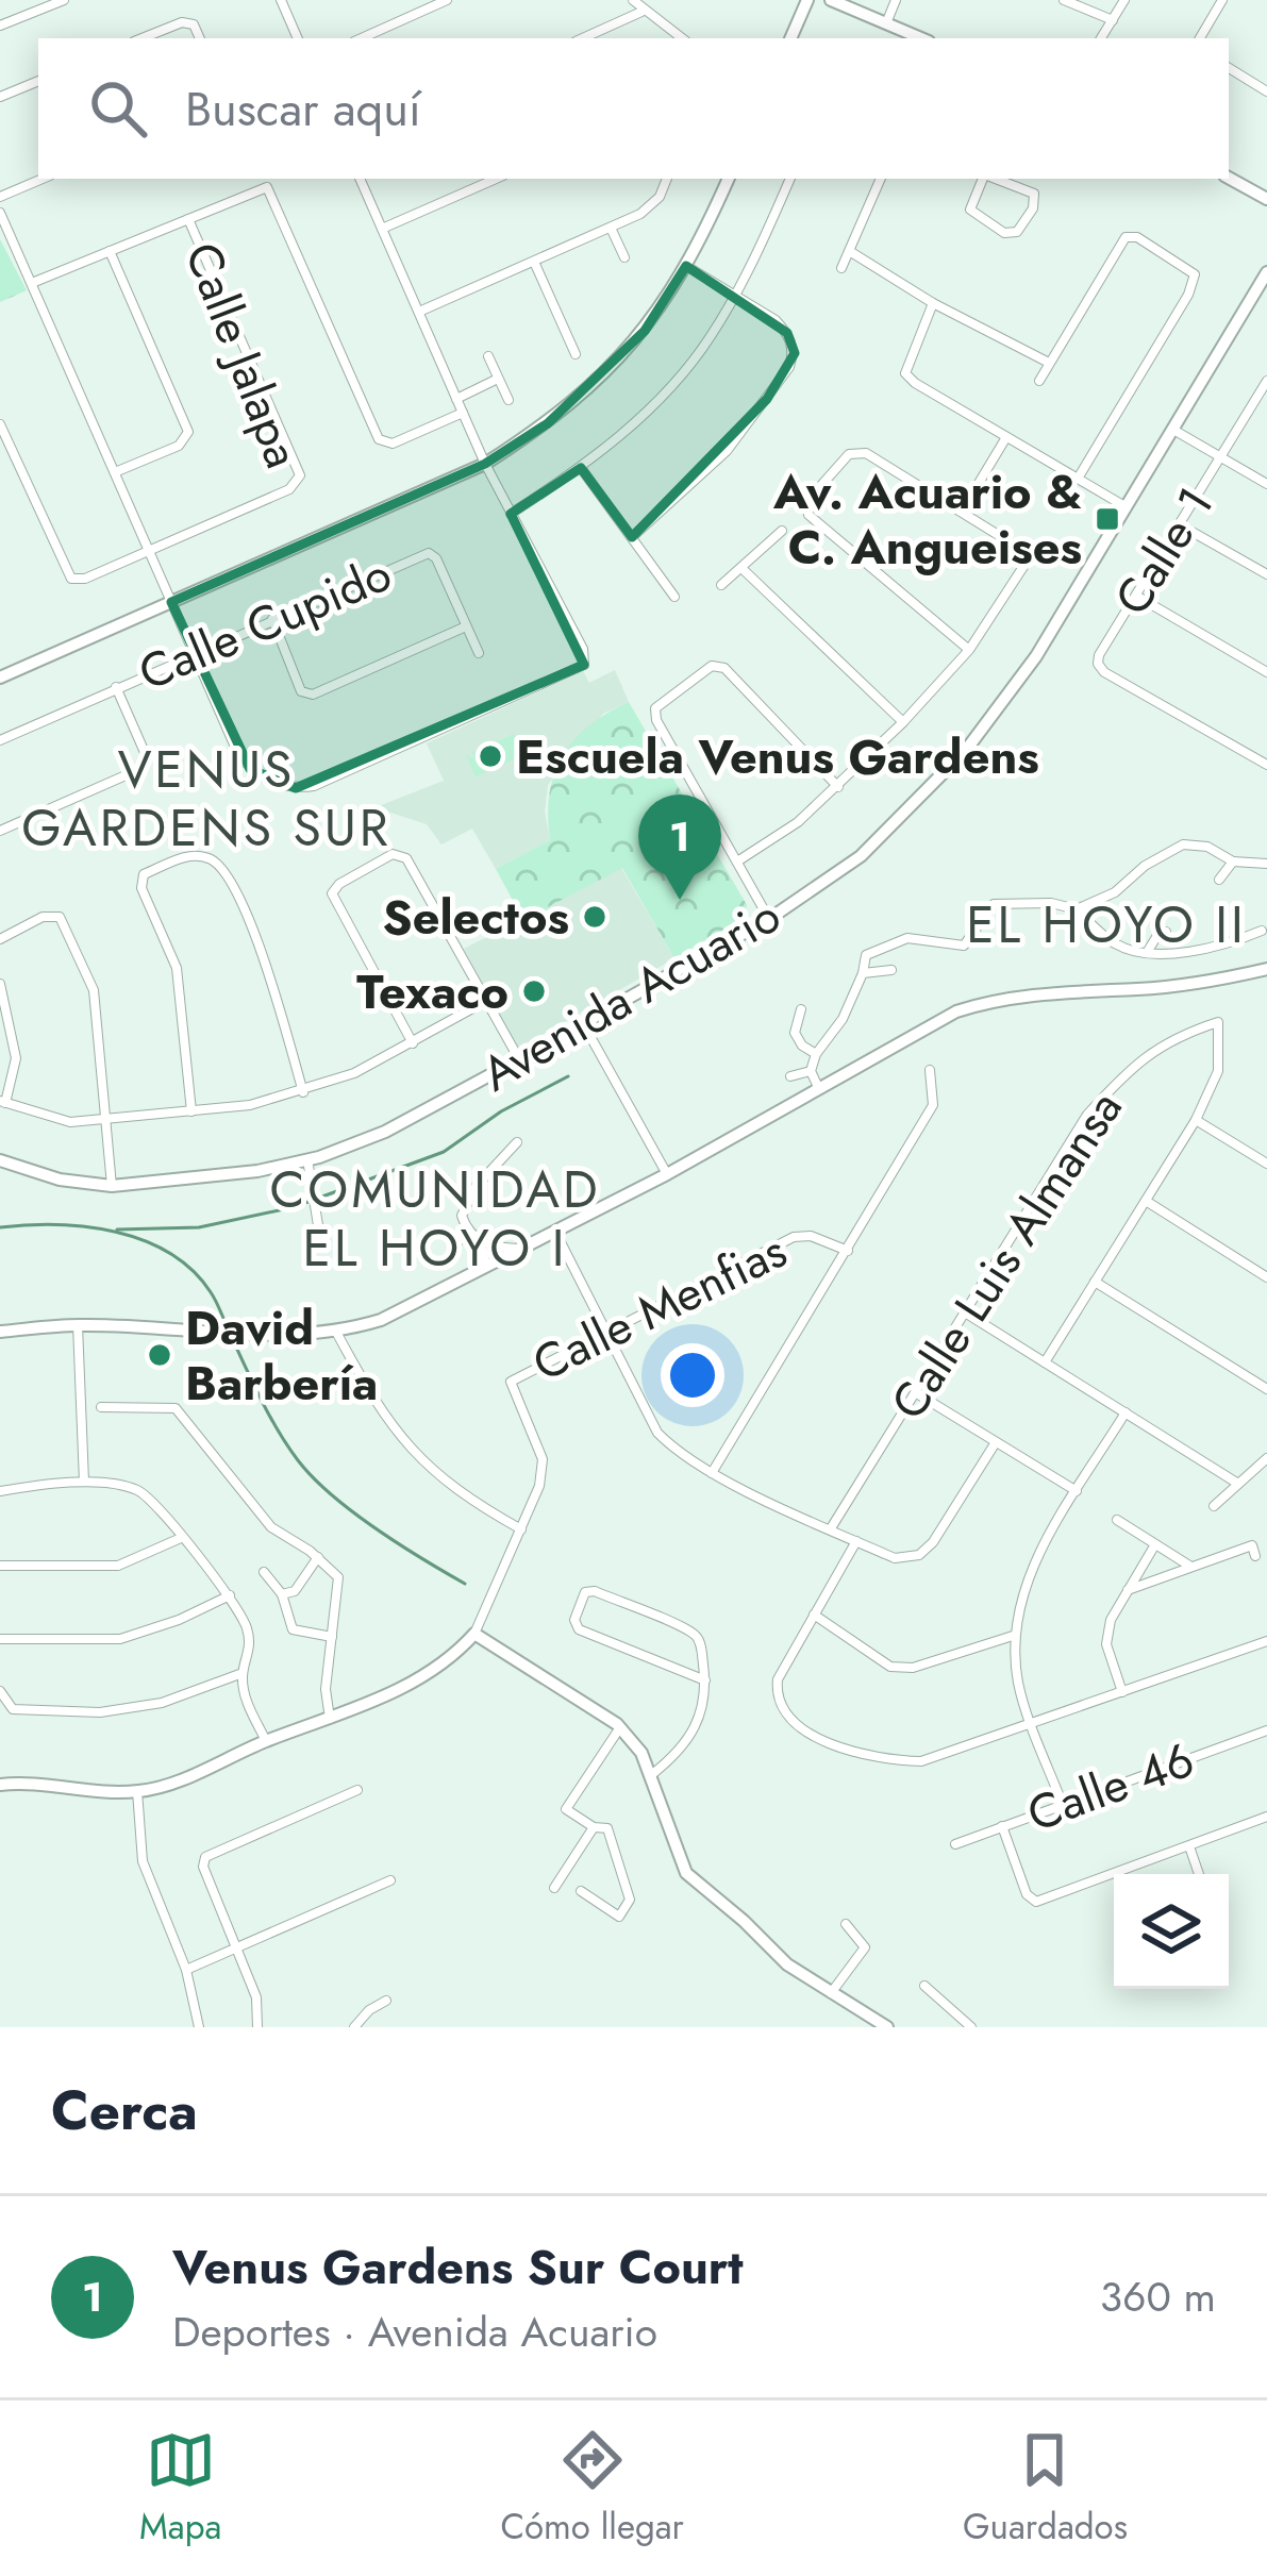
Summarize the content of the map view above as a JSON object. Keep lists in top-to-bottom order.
{
  "streets": {
    "street": [
      "Calle Jalapa",
      "Calle 1",
      "Calle Cupido",
      "Avenida Acuario",
      "Calle Luis Almansa",
      "Calle Menfias",
      "Calle 46"
    ]
  },
  "districts": ["VENUS GARDENS SUR", "EL HOYO II", "COMUNIDAD EL HOYO I"],
  "places": {
    "transit": ["Av. Acuario & C. Angueises"],
    "other": [
      "Escuela Venus Gardens",
      "Selectos",
      "Texaco",
      "David Barbería"
    ]
  },
  "page": {
    "search": "Buscar aquí",
    "pins": "1",
    "heading": "Cerca",
    "list": [
      {
        "mark": "1",
        "name": "Venus Gardens Sur Court",
        "note": "Deportes · Avenida Acuario",
        "value": "360 m"
      }
    ],
    "nav": ["Mapa", "Cómo llegar", "Guardados"]
  }
}
